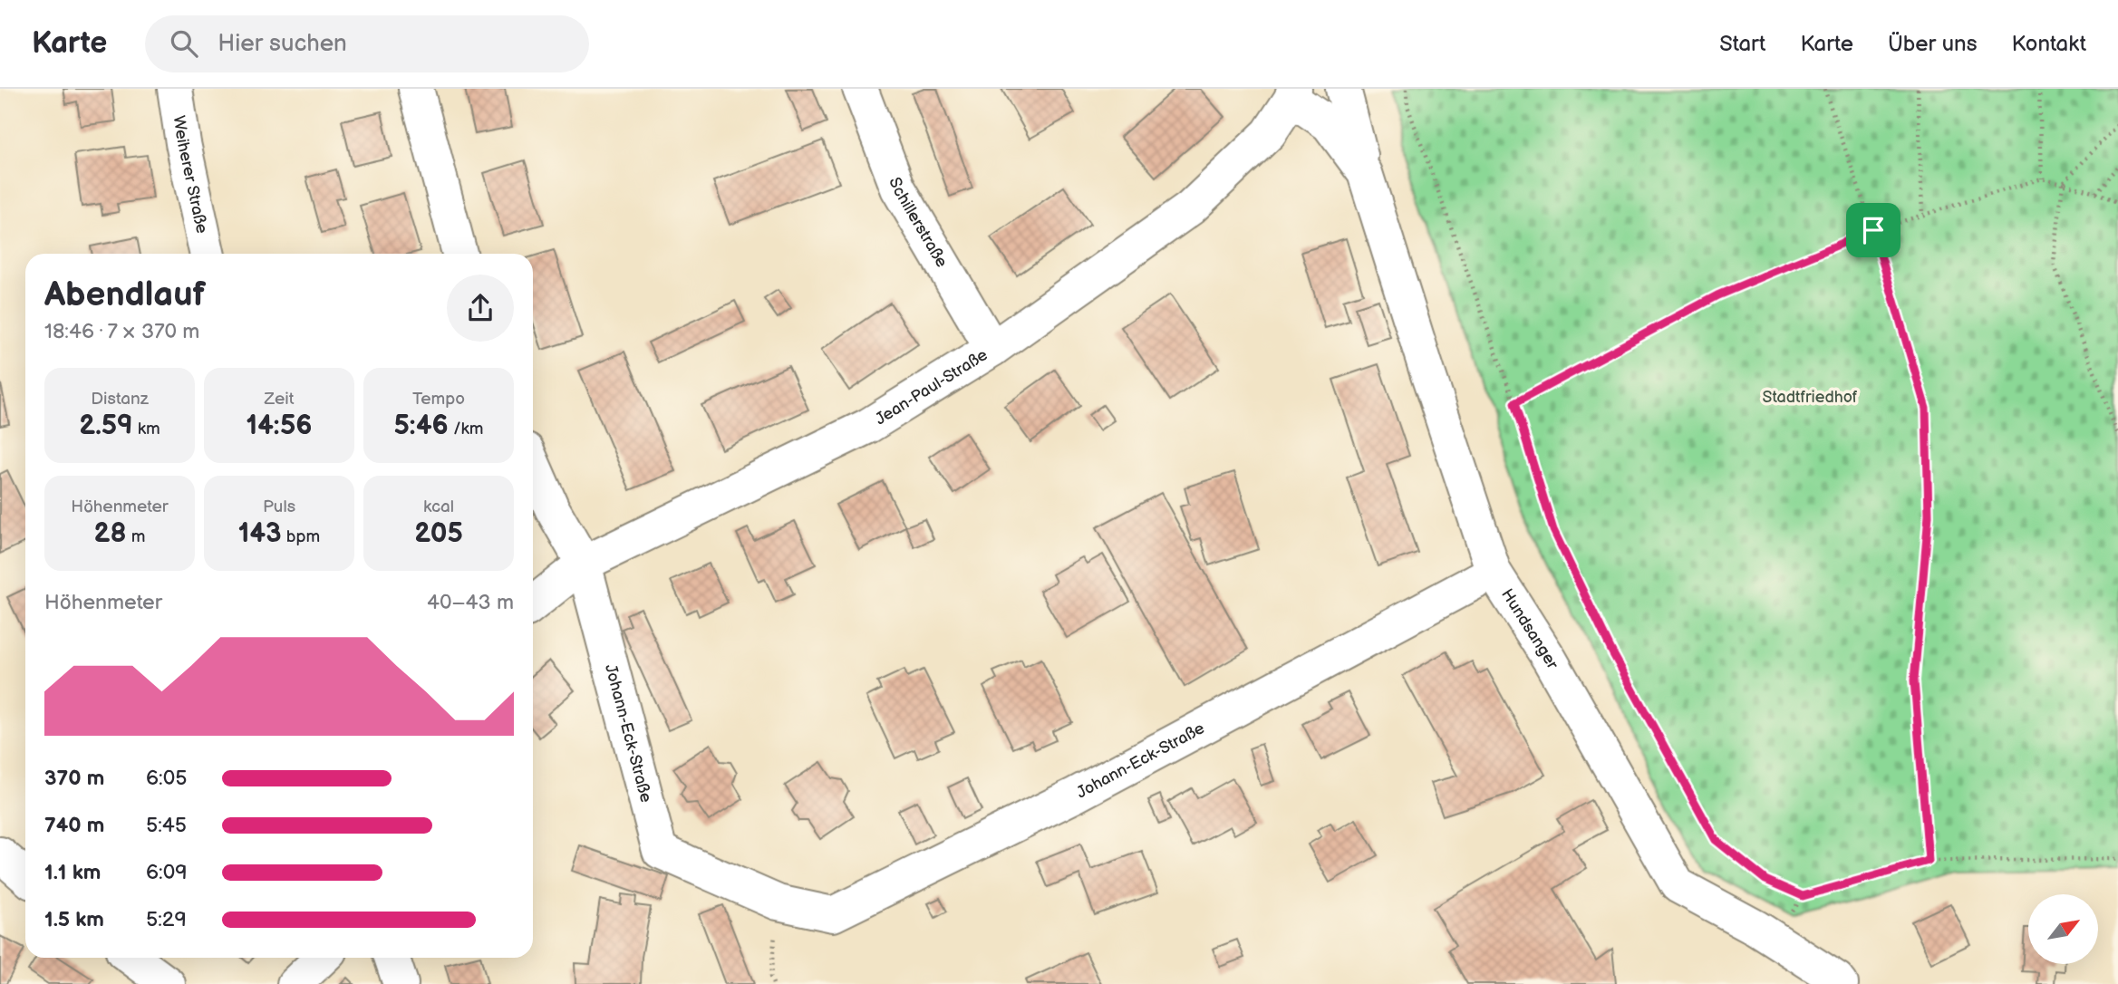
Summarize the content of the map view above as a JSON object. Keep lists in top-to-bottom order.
{
  "streets": {
    "street": [
      "Weiherer Straße",
      "Schillerstraße",
      "Jean-Paul-Straße",
      "Hundsanger",
      "Johann-Eck-Straße"
    ]
  },
  "crossings": [
    ["Schillerstraße", "Jean-Paul-Straße"],
    ["Jean-Paul-Straße", "Hundsanger"],
    ["Jean-Paul-Straße", "Johann-Eck-Straße"],
    ["Hundsanger", "Johann-Eck-Straße"]
  ],
  "parks": ["Stadtfriedhof"],
  "north": "top right",
  "page": {
    "header": "Karte",
    "search": "Hier suchen",
    "nav": [
      "Start",
      "Karte",
      "Über uns",
      "Kontakt"
    ],
    "heading": ["Abendlauf", "18:46 · 7 × 370 m"],
    "stats": [
      ["Distanz", "2.59 km"],
      ["Zeit", "14:56"],
      ["Tempo", "5:46 /km"],
      ["Höhenmeter", "28 m"],
      ["Puls", "143 bpm"],
      ["kcal", "205"]
    ],
    "chart": ["Höhenmeter", "40–43 m"],
    "list": [
      {
        "name": "370 m",
        "note": "6:05"
      },
      {
        "name": "740 m",
        "note": "5:45"
      },
      {
        "name": "1.1 km",
        "note": "6:09"
      },
      {
        "name": "1.5 km",
        "note": "5:29"
      }
    ]
  }
}
